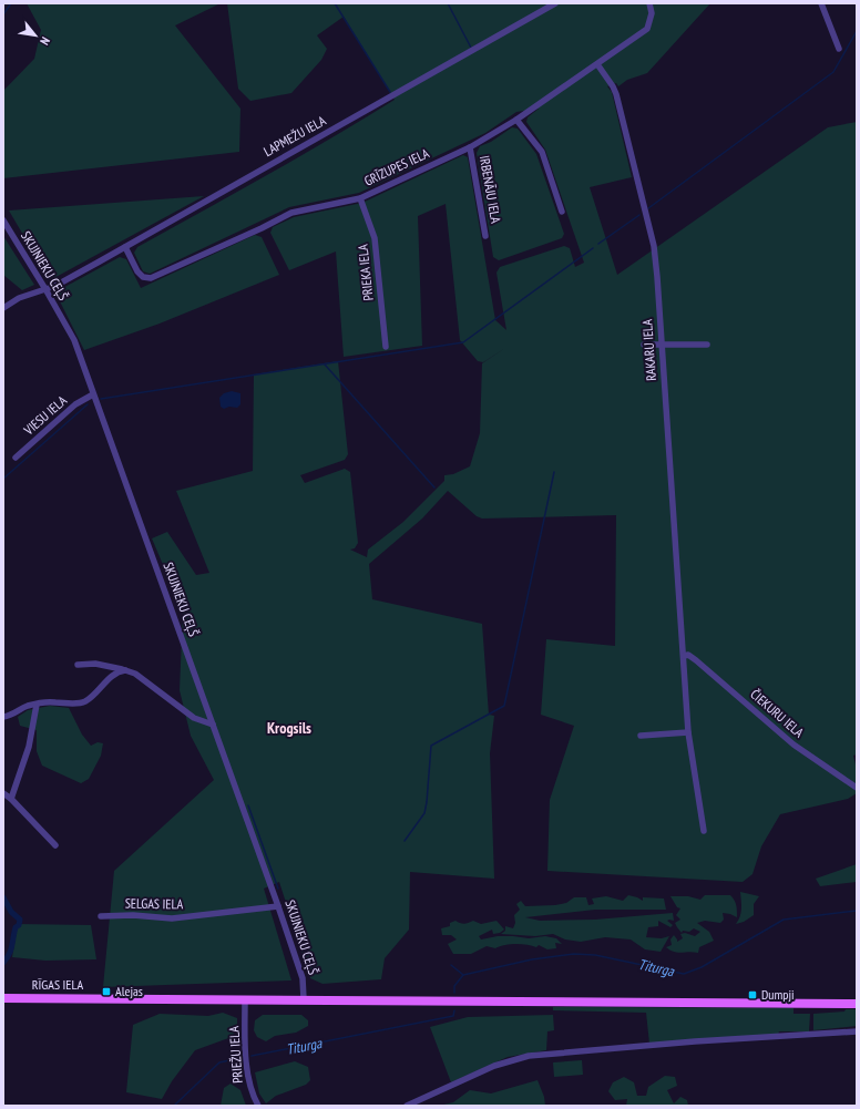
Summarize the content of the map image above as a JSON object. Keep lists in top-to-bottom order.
{
  "streets": {
    "main road": ["RĪGAS IELA"],
    "street": [
      "LAPMEŽU IELA",
      "GRĪZUPES IELA",
      "IRBENĀJU IELA",
      "SKUJNIEKU CEĻŠ",
      "PRIEKA IELA",
      "RAKARU IELA",
      "VIESU IELA",
      "ČIEKURU IELA",
      "SELGAS IELA",
      "PRIEŽU IELA"
    ]
  },
  "crossings": [
    ["LAPMEŽU IELA", "GRĪZUPES IELA"],
    ["LAPMEŽU IELA", "SKUJNIEKU CEĻŠ"],
    ["GRĪZUPES IELA", "IRBENĀJU IELA"],
    ["GRĪZUPES IELA", "PRIEKA IELA"],
    ["GRĪZUPES IELA", "RAKARU IELA"],
    ["SKUJNIEKU CEĻŠ", "VIESU IELA"],
    ["SKUJNIEKU CEĻŠ", "SELGAS IELA"],
    ["SKUJNIEKU CEĻŠ", "RĪGAS IELA"],
    ["RAKARU IELA", "ČIEKURU IELA"],
    ["RĪGAS IELA", "PRIEŽU IELA"]
  ],
  "districts": ["Krogsils"],
  "water": ["Titurga"],
  "places": {
    "transit": ["Alejas", "Dumpji"]
  },
  "north": "bottom right"
}
